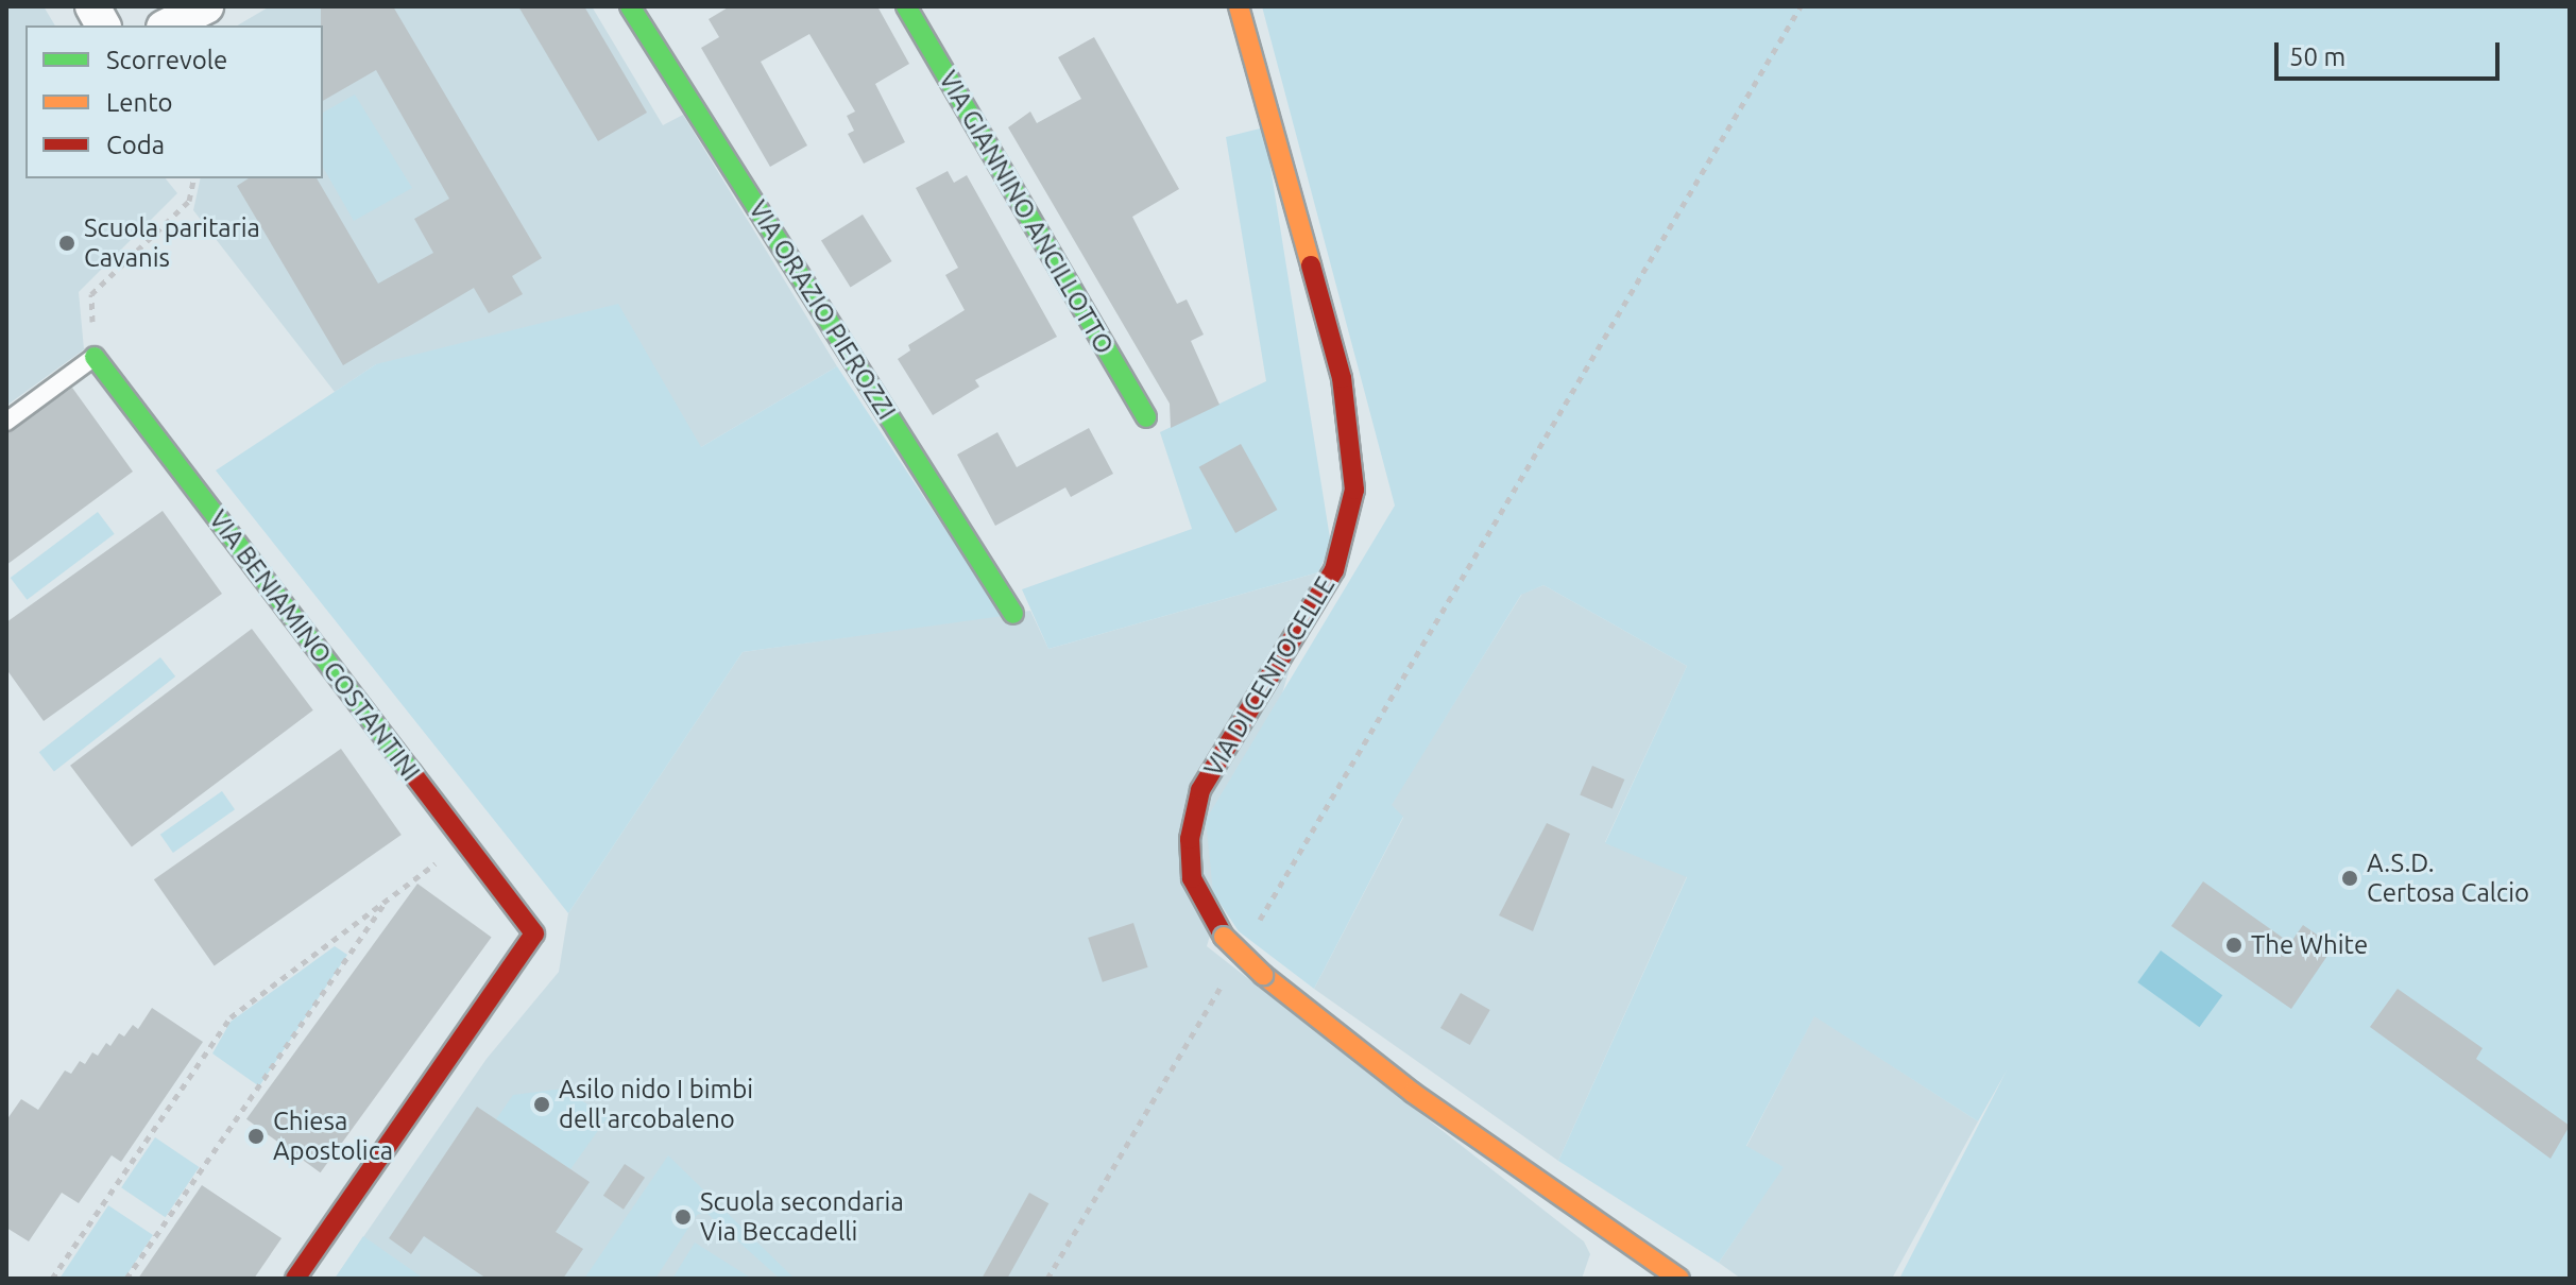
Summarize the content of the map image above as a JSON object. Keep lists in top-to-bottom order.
{
  "streets": {
    "street": [
      "VIA GIANNINO ANCILLOTTO",
      "VIA ORAZIO PIEROZZI",
      "VIA BENIAMINO COSTANTINI",
      "VIA DI CENTOCELLE"
    ]
  },
  "places": [
    "Scuola paritaria Cavanis",
    "A.S.D. Certosa Calcio",
    "The White",
    "Asilo nido I bimbi dell'arcobaleno",
    "Chiesa Apostolica",
    "Scuola secondaria Via Beccadelli"
  ],
  "legend": ["Scorrevole", "Lento", "Coda"],
  "scale_bar": "50 m"
}
